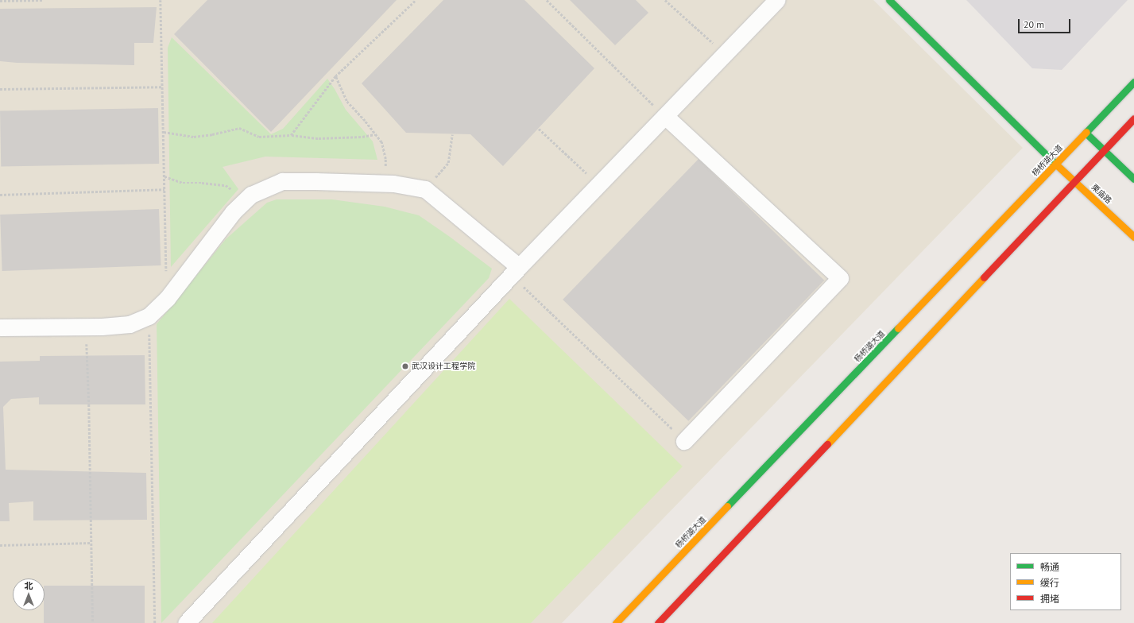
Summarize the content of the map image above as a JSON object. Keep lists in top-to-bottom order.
{
  "streets": {
    "main road": ["杨桥湖大道", "栗庙路"]
  },
  "crossings": [
    ["杨桥湖大道", "栗庙路"]
  ],
  "places": ["武汉设计工程学院"],
  "legend": ["畅通", "缓行", "拥堵"],
  "scale_bar": "20 m",
  "north": "top"
}
